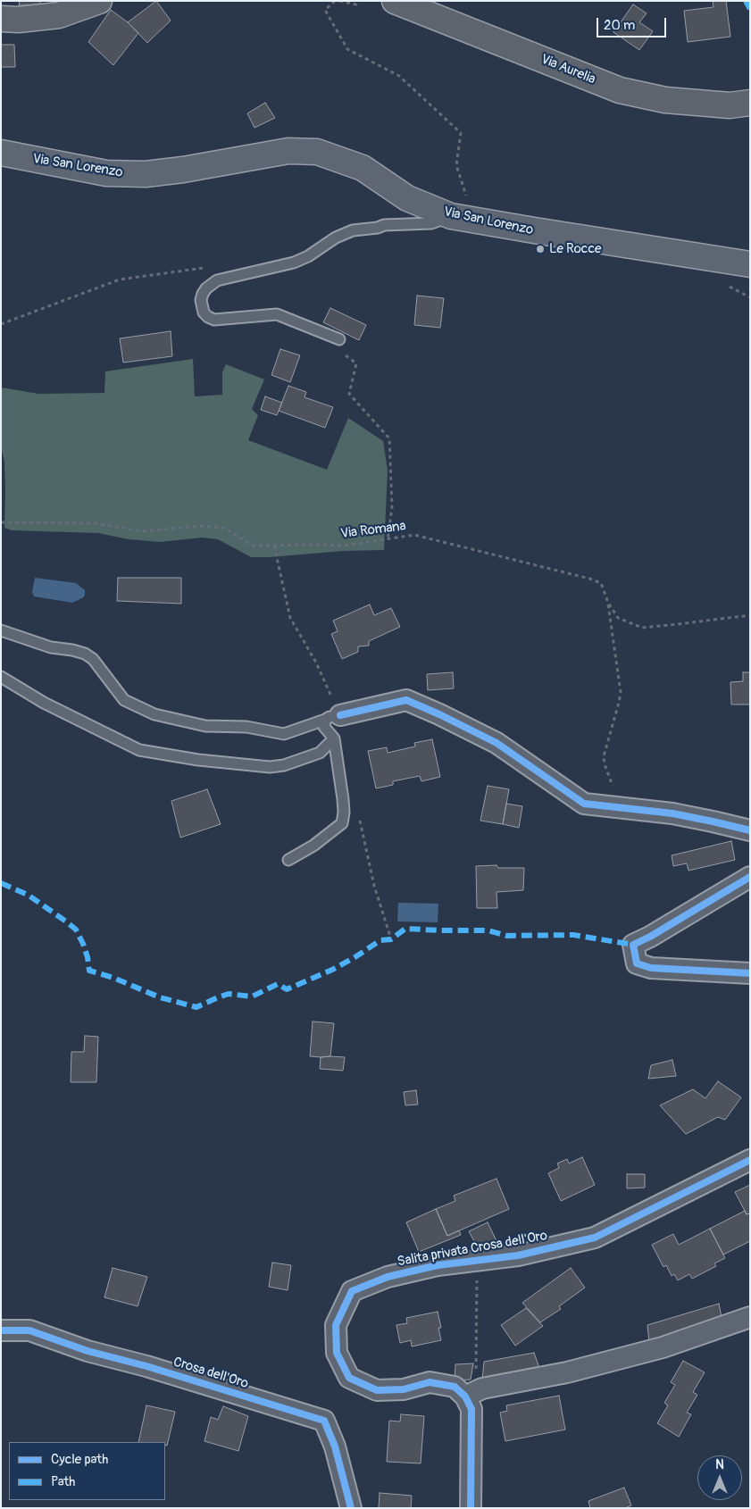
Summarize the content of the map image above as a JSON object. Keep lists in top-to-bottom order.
{
  "streets": {
    "main road": ["Via Aurelia", "Via San Lorenzo"],
    "street": ["Salita privata Crosa dell'Oro", "Crosa dell'Oro"],
    "path": ["Via Romana"]
  },
  "places": ["Le Rocce"],
  "legend": ["Cycle path", "Path"],
  "scale_bar": "20 m",
  "north": "top"
}
